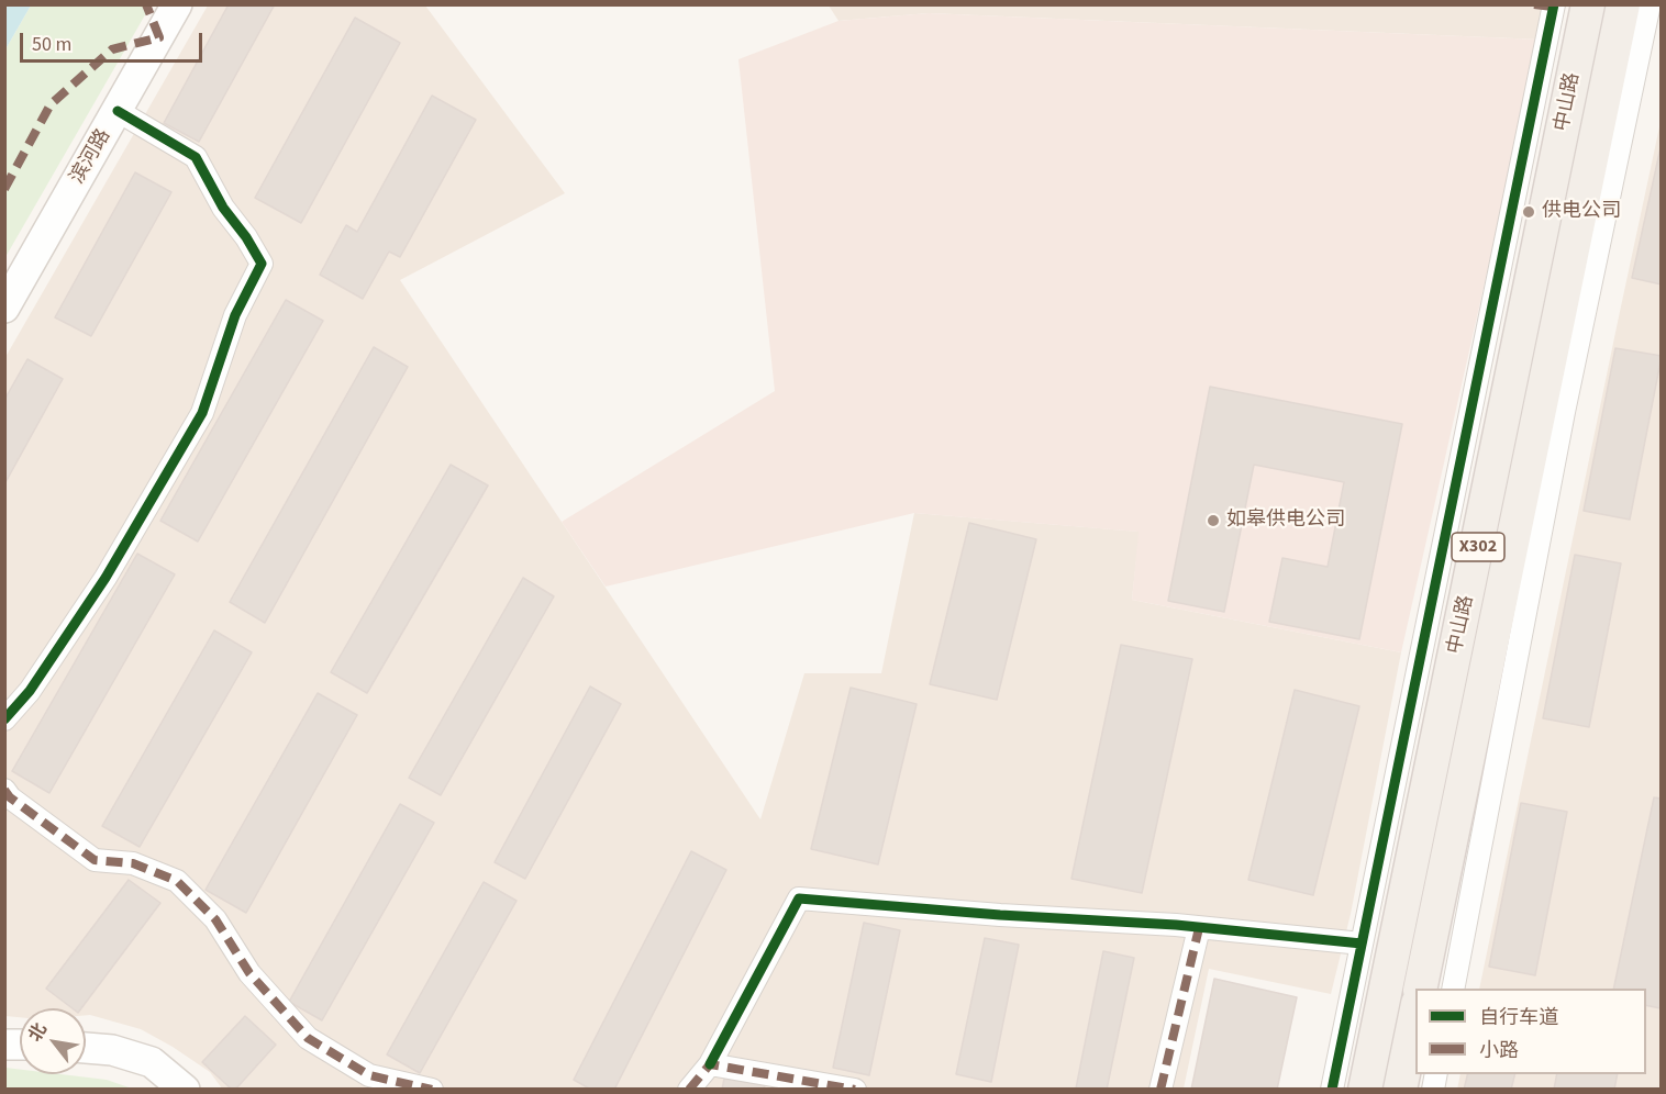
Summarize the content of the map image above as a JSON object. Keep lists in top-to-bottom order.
{
  "streets": {
    "main road": ["中山路", "X302"],
    "street": ["滨河路"]
  },
  "places": ["供电公司", "如皋供电公司"],
  "legend": ["自行车道", "小路"],
  "scale_bar": "50 m",
  "north": "top left"
}
